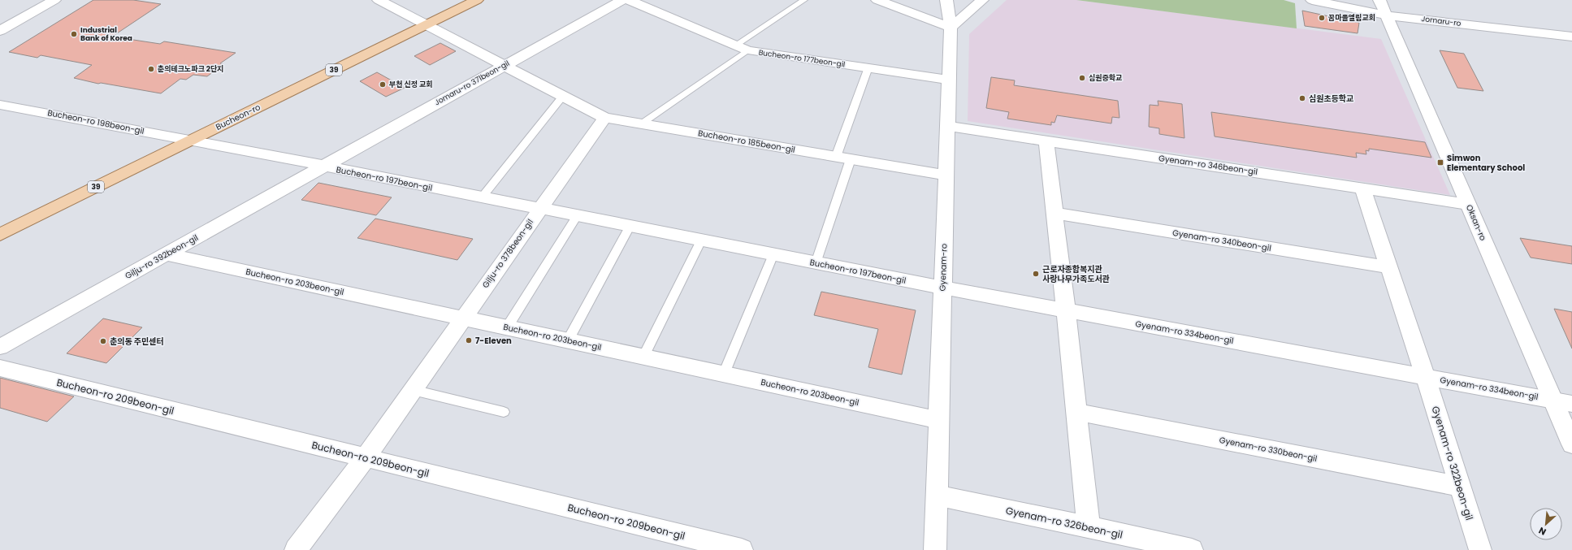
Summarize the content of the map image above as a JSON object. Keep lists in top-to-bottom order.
{
  "streets": {
    "main road": ["39", "Bucheon-ro"],
    "street": [
      "Jomaru-ro",
      "Bucheon-ro 177beon-gil",
      "Jomaru-ro 371beon-gil",
      "Bucheon-ro 198beon-gil",
      "Bucheon-ro 185beon-gil",
      "Gyenam-ro 346beon-gil",
      "Bucheon-ro 197beon-gil",
      "Oksan-ro",
      "Gyenam-ro 340beon-gil",
      "Gilju-ro 378beon-gil",
      "Gilju-ro 392beon-gil",
      "Gyenam-ro",
      "Bucheon-ro 203beon-gil",
      "Gyenam-ro 334beon-gil",
      "Bucheon-ro 209beon-gil",
      "Gyenam-ro 330beon-gil",
      "Gyenam-ro 322beon-gil",
      "Gyenam-ro 326beon-gil"
    ]
  },
  "crossings": [
    ["Jomaru-ro", "Oksan-ro"],
    ["Bucheon-ro 177beon-gil", "Gyenam-ro"],
    ["Jomaru-ro 371beon-gil", "Bucheon-ro 185beon-gil"],
    ["Jomaru-ro 371beon-gil", "Bucheon-ro 197beon-gil"],
    ["Jomaru-ro 371beon-gil", "Gilju-ro 392beon-gil"],
    ["Bucheon-ro", "Bucheon-ro 198beon-gil"],
    ["Bucheon-ro", "Bucheon-ro 185beon-gil"],
    ["Bucheon-ro", "Bucheon-ro 197beon-gil"],
    ["Bucheon-ro 198beon-gil", "Bucheon-ro 197beon-gil"],
    ["Bucheon-ro 185beon-gil", "Gilju-ro 378beon-gil"],
    ["Bucheon-ro 185beon-gil", "Gyenam-ro"],
    ["Gyenam-ro 346beon-gil", "Oksan-ro"],
    ["Gyenam-ro 346beon-gil", "Gyenam-ro"],
    ["Bucheon-ro 197beon-gil", "Gilju-ro 378beon-gil"],
    ["Bucheon-ro 197beon-gil", "Gilju-ro 392beon-gil"],
    ["Bucheon-ro 197beon-gil", "Gyenam-ro"],
    ["Bucheon-ro 197beon-gil", "Gyenam-ro 334beon-gil"],
    ["Oksan-ro", "Gyenam-ro 334beon-gil"],
    ["Gilju-ro 378beon-gil", "Bucheon-ro 203beon-gil"],
    ["Gilju-ro 378beon-gil", "Bucheon-ro 209beon-gil"],
    ["Gilju-ro 392beon-gil", "Bucheon-ro 203beon-gil"],
    ["Gyenam-ro", "Bucheon-ro 203beon-gil"],
    ["Gyenam-ro", "Gyenam-ro 334beon-gil"],
    ["Gyenam-ro", "Gyenam-ro 326beon-gil"],
    ["Gyenam-ro 334beon-gil", "Gyenam-ro 322beon-gil"],
    ["Gyenam-ro 330beon-gil", "Gyenam-ro 322beon-gil"]
  ],
  "places": {
    "other": [
      "꿈마을엘림교회",
      "Industrial Bank of Korea",
      "춘의테크노파크 2단지",
      "심원중학교",
      "부천 신정 교회",
      "심원초등학교",
      "근로자종합복지관 사랑나무가족도서관",
      "7-Eleven",
      "춘의동 주민센터"
    ],
    "transit": ["Simwon Elementary School"]
  },
  "north": "bottom left"
}
